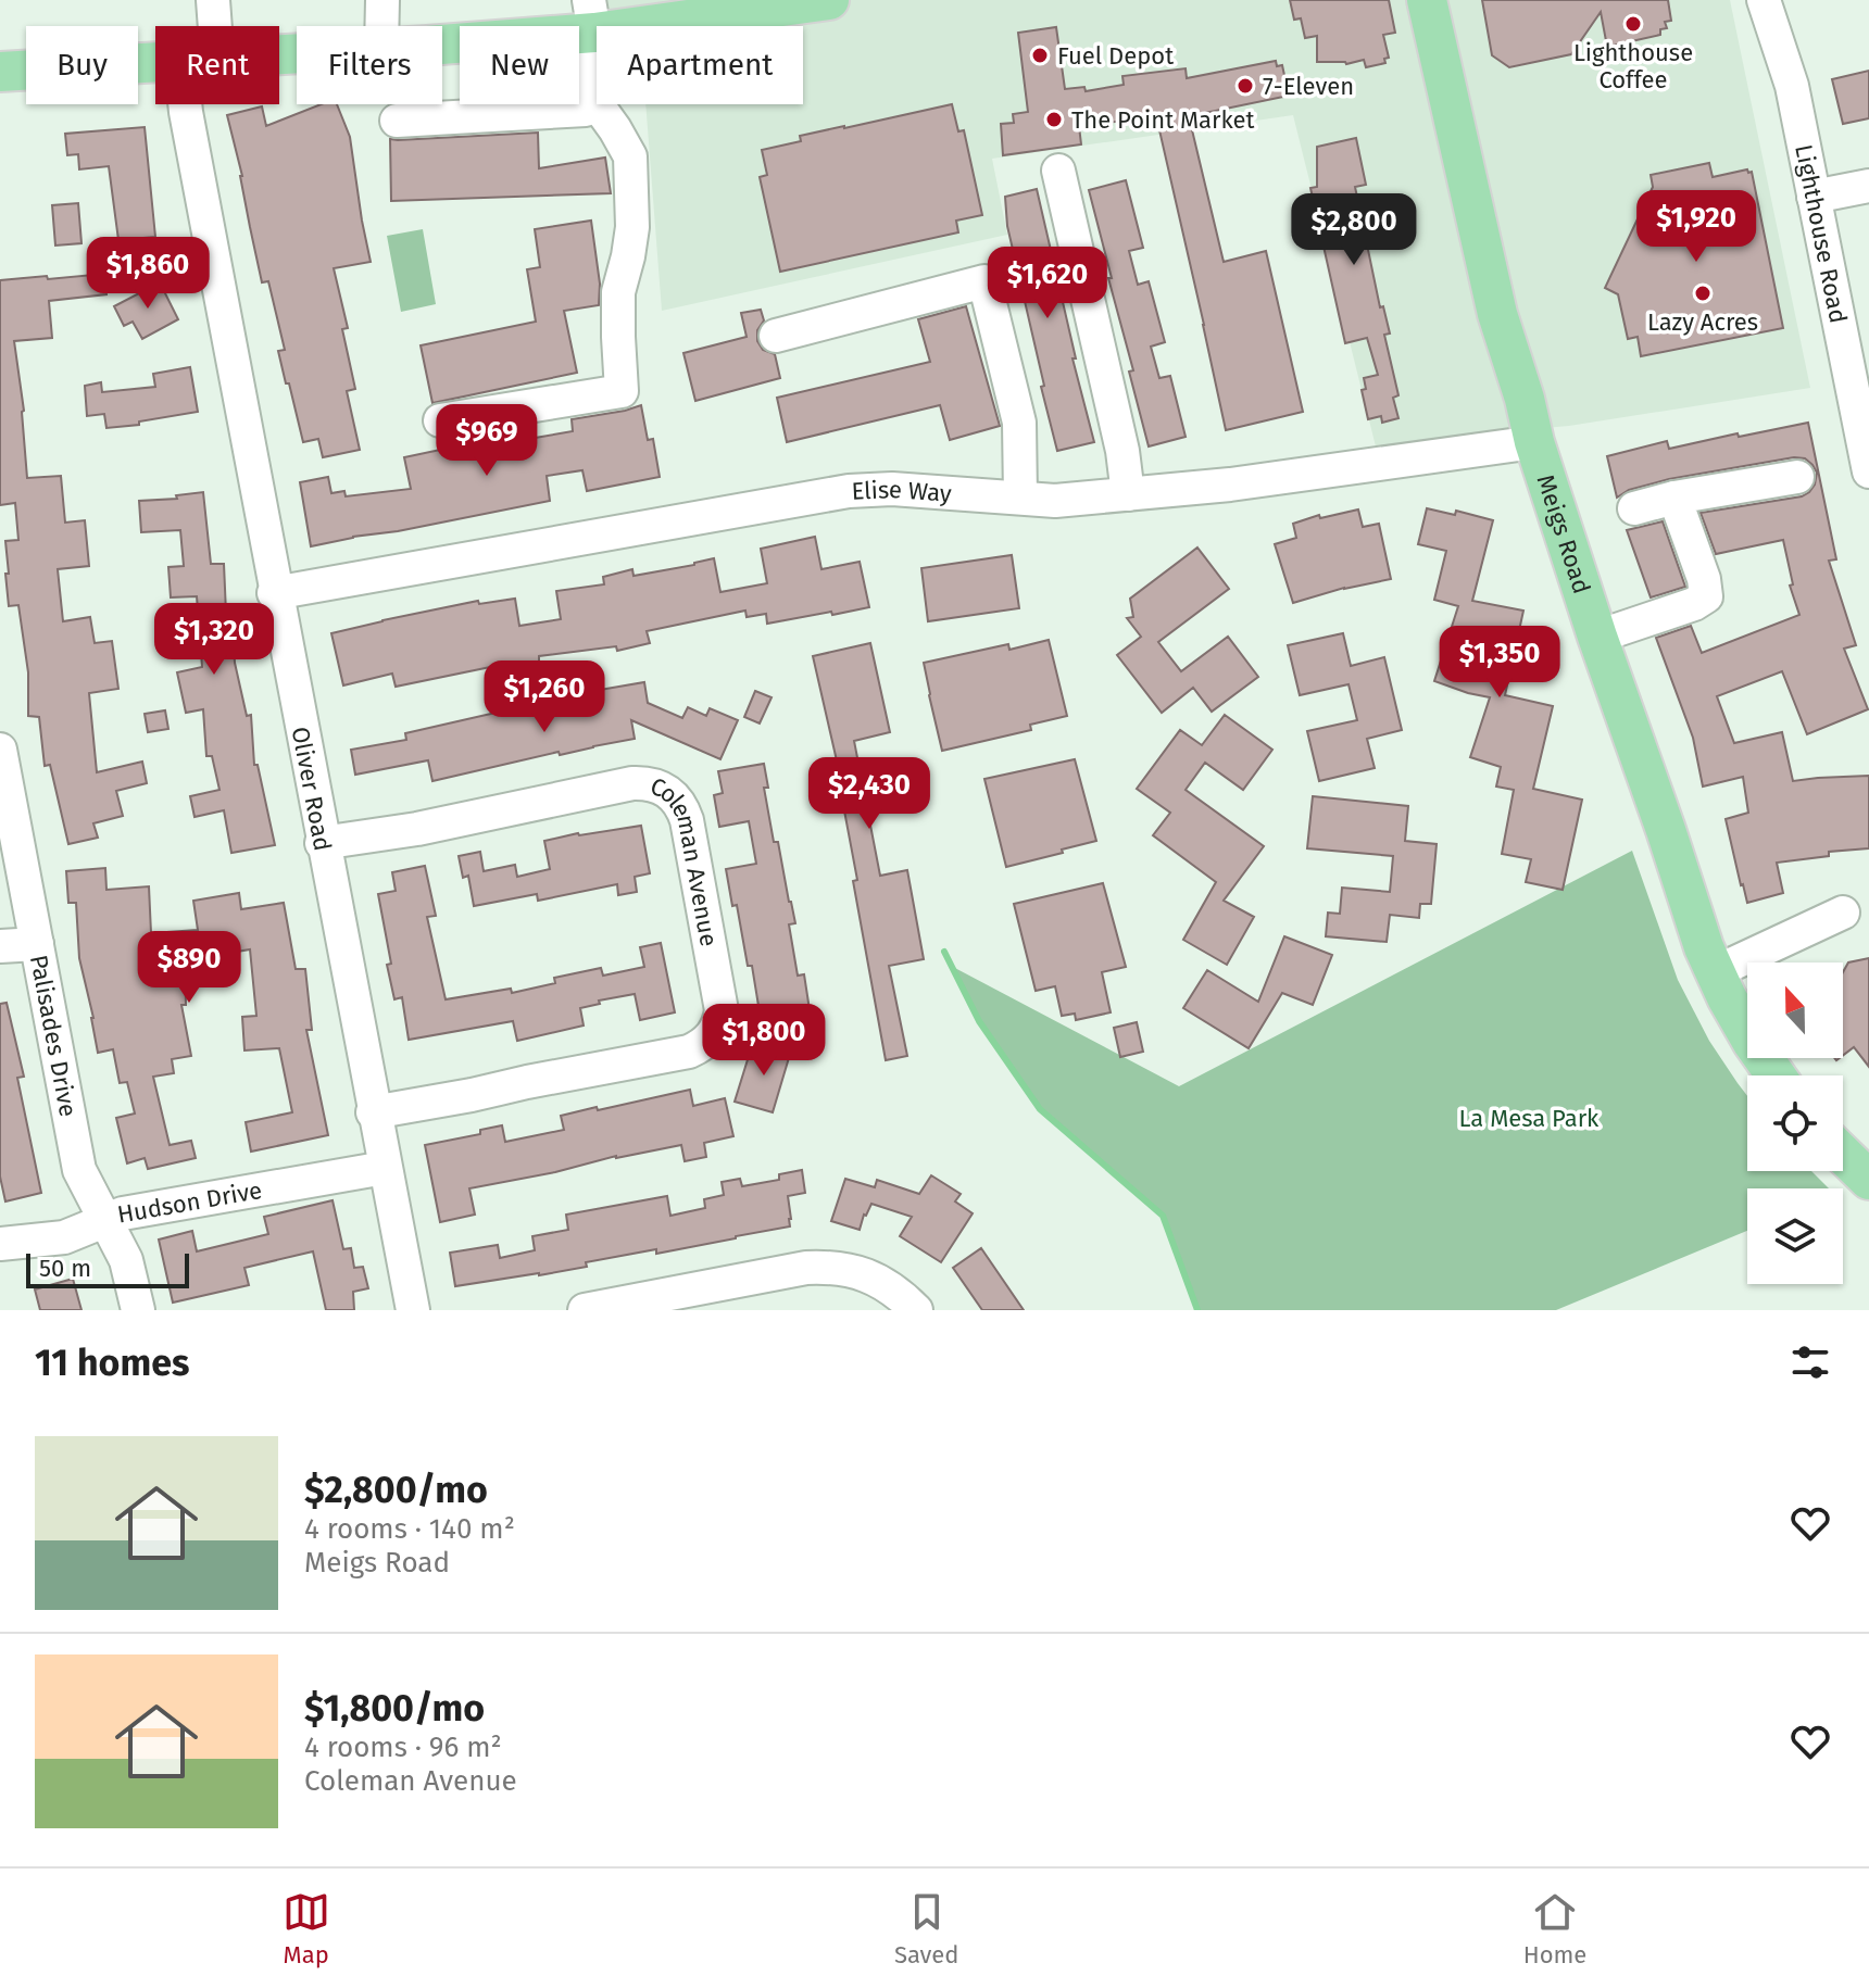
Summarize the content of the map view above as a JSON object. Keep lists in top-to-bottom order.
{
  "streets": {
    "main road": ["Meigs Road"],
    "street": [
      "Lighthouse Road",
      "Elise Way",
      "Oliver Road",
      "Coleman Avenue",
      "Palisades Drive",
      "Hudson Drive"
    ]
  },
  "crossings": [
    ["Elise Way", "Meigs Road"],
    ["Elise Way", "Oliver Road"],
    ["Oliver Road", "Coleman Avenue"],
    ["Oliver Road", "Hudson Drive"],
    ["Palisades Drive", "Hudson Drive"]
  ],
  "parks": ["La Mesa Park"],
  "places": [
    "Lighthouse Coffee",
    "Fuel Depot",
    "7-Eleven",
    "The Point Market",
    "Lazy Acres"
  ],
  "scale_bar": "50 m",
  "north": "top",
  "page": {
    "chip": [
      "Buy",
      "Rent",
      "Filters",
      "New",
      "Apartment"
    ],
    "price": [
      "$1,920",
      "$2,800",
      "$1,860",
      "$1,620",
      "$969",
      "$1,320",
      "$1,350",
      "$1,260",
      "$2,430",
      "$890",
      "$1,800"
    ],
    "scale": "50 m",
    "heading": "11 homes",
    "list": [
      {
        "name": "$2,800/mo",
        "note": "4 rooms · 140 m² · Meigs Road"
      },
      {
        "name": "$1,800/mo",
        "note": "4 rooms · 96 m² · Coleman Avenue"
      }
    ],
    "tabs": ["Map", "Saved", "Home"]
  }
}
